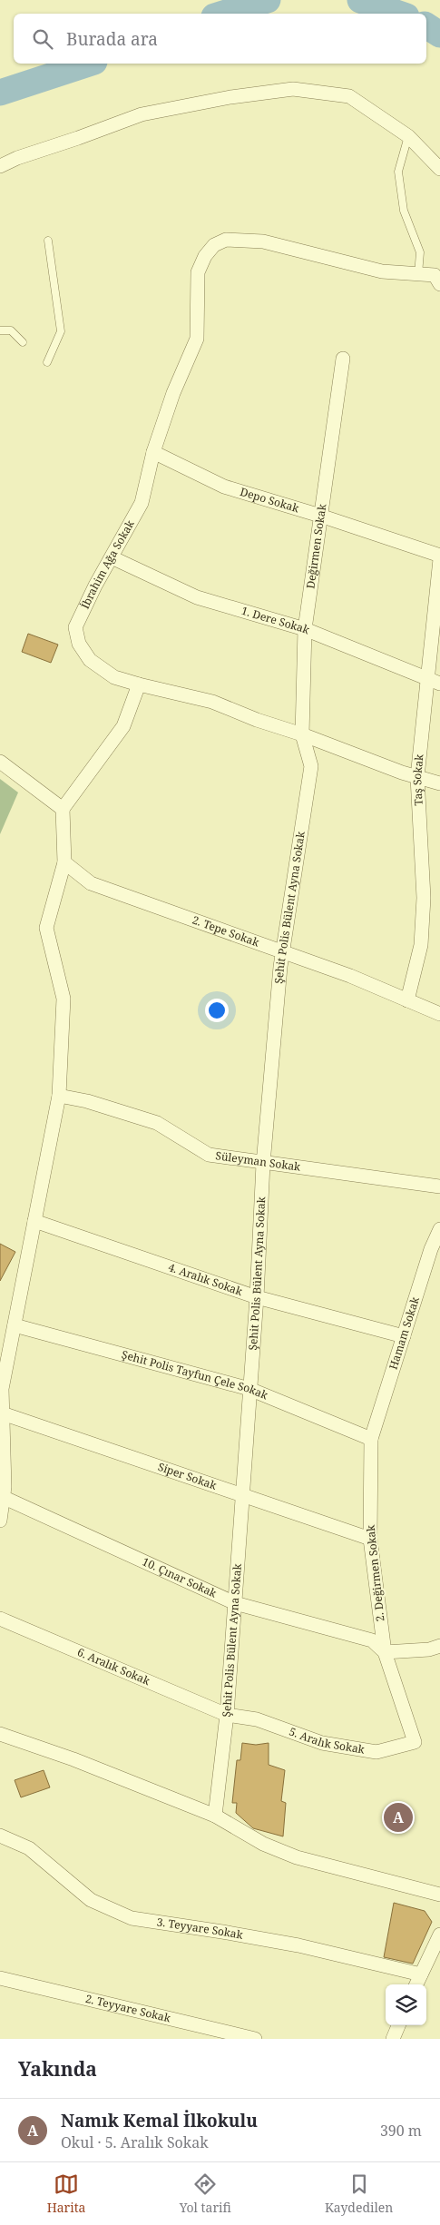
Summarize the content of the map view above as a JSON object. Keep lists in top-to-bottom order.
{
  "streets": {
    "street": [
      "Depo Sokak",
      "Değirmen Sokak",
      "İbrahim Ağa Sokak",
      "1. Dere Sokak",
      "Taş Sokak",
      "Şehit Polis Bülent Ayna Sokak",
      "2. Tepe Sokak",
      "Süleyman Sokak",
      "4. Aralık Sokak",
      "Hamam Sokak",
      "Şehit Polis Tayfun Çele Sokak",
      "Siper Sokak",
      "2. Değirmen Sokak",
      "10. Çınar Sokak",
      "6. Aralık Sokak",
      "5. Aralık Sokak",
      "3. Teyyare Sokak",
      "2. Teyyare Sokak"
    ]
  },
  "crossings": [
    ["Depo Sokak", "Değirmen Sokak"],
    ["Depo Sokak", "İbrahim Ağa Sokak"],
    ["Değirmen Sokak", "İbrahim Ağa Sokak"],
    ["Değirmen Sokak", "1. Dere Sokak"],
    ["Değirmen Sokak", "Şehit Polis Bülent Ayna Sokak"],
    ["İbrahim Ağa Sokak", "1. Dere Sokak"],
    ["İbrahim Ağa Sokak", "Taş Sokak"],
    ["İbrahim Ağa Sokak", "Şehit Polis Bülent Ayna Sokak"],
    ["1. Dere Sokak", "Taş Sokak"],
    ["Taş Sokak", "2. Tepe Sokak"],
    ["Şehit Polis Bülent Ayna Sokak", "2. Tepe Sokak"],
    ["Şehit Polis Bülent Ayna Sokak", "Süleyman Sokak"],
    ["Şehit Polis Bülent Ayna Sokak", "4. Aralık Sokak"],
    ["Şehit Polis Bülent Ayna Sokak", "Şehit Polis Tayfun Çele Sokak"],
    ["Şehit Polis Bülent Ayna Sokak", "Siper Sokak"],
    ["Şehit Polis Bülent Ayna Sokak", "10. Çınar Sokak"],
    ["Şehit Polis Bülent Ayna Sokak", "6. Aralık Sokak"],
    ["Şehit Polis Bülent Ayna Sokak", "5. Aralık Sokak"],
    ["4. Aralık Sokak", "Hamam Sokak"],
    ["Hamam Sokak", "Şehit Polis Tayfun Çele Sokak"],
    ["Hamam Sokak", "2. Değirmen Sokak"],
    ["Şehit Polis Tayfun Çele Sokak", "2. Değirmen Sokak"],
    ["Siper Sokak", "2. Değirmen Sokak"],
    ["2. Değirmen Sokak", "10. Çınar Sokak"],
    ["2. Değirmen Sokak", "5. Aralık Sokak"],
    ["10. Çınar Sokak", "5. Aralık Sokak"],
    ["6. Aralık Sokak", "5. Aralık Sokak"]
  ],
  "page": {
    "search": "Burada ara",
    "pins": "A",
    "heading": "Yakında",
    "list": [
      {
        "mark": "A",
        "name": "Namık Kemal İlkokulu",
        "note": "Okul · 5. Aralık Sokak",
        "value": "390 m"
      }
    ],
    "nav": ["Harita", "Yol tarifi", "Kaydedilen"]
  }
}
